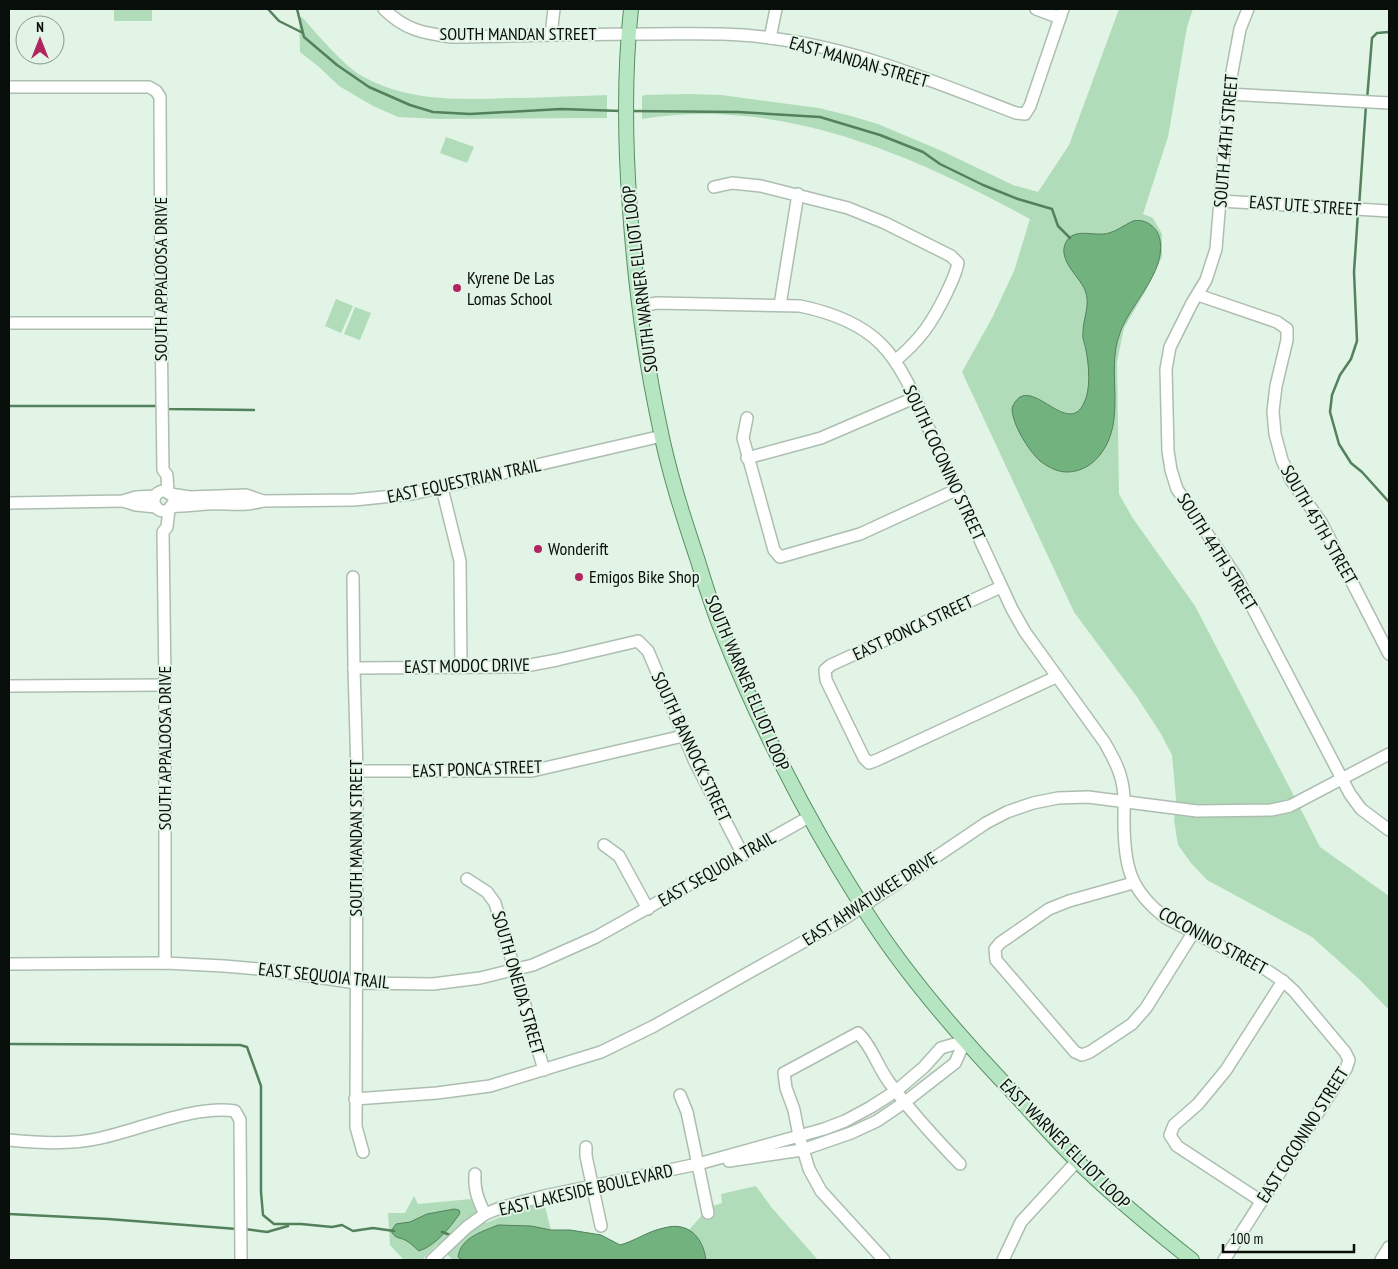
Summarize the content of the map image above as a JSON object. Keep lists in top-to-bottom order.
{
  "streets": {
    "main road": ["SOUTH WARNER ELLIOT LOOP", "EAST WARNER ELLIOT LOOP"],
    "street": [
      "SOUTH MANDAN STREET",
      "EAST MANDAN STREET",
      "SOUTH 44TH STREET",
      "EAST UTE STREET",
      "SOUTH APPALOOSA DRIVE",
      "SOUTH COCONINO STREET",
      "EAST EQUESTRIAN TRAIL",
      "SOUTH 45TH STREET",
      "EAST PONCA STREET",
      "EAST MODOC DRIVE",
      "SOUTH BANNOCK STREET",
      "EAST SEQUOIA TRAIL",
      "EAST AHWATUKEE DRIVE",
      "COCONINO STREET",
      "SOUTH ONEIDA STREET",
      "EAST COCONINO STREET",
      "EAST LAKESIDE BOULEVARD"
    ]
  },
  "crossings": [
    ["SOUTH MANDAN STREET", "EAST MANDAN STREET"],
    ["SOUTH MANDAN STREET", "SOUTH WARNER ELLIOT LOOP"],
    ["SOUTH MANDAN STREET", "EAST PONCA STREET"],
    ["SOUTH MANDAN STREET", "EAST MODOC DRIVE"],
    ["SOUTH MANDAN STREET", "EAST SEQUOIA TRAIL"],
    ["SOUTH MANDAN STREET", "EAST AHWATUKEE DRIVE"],
    ["EAST MANDAN STREET", "SOUTH WARNER ELLIOT LOOP"],
    ["SOUTH 44TH STREET", "EAST UTE STREET"],
    ["SOUTH 44TH STREET", "SOUTH 45TH STREET"],
    ["SOUTH 44TH STREET", "EAST AHWATUKEE DRIVE"],
    ["SOUTH APPALOOSA DRIVE", "EAST EQUESTRIAN TRAIL"],
    ["SOUTH APPALOOSA DRIVE", "EAST SEQUOIA TRAIL"],
    ["SOUTH WARNER ELLIOT LOOP", "SOUTH COCONINO STREET"],
    ["SOUTH WARNER ELLIOT LOOP", "EAST EQUESTRIAN TRAIL"],
    ["SOUTH WARNER ELLIOT LOOP", "EAST SEQUOIA TRAIL"],
    ["SOUTH WARNER ELLIOT LOOP", "EAST AHWATUKEE DRIVE"],
    ["SOUTH WARNER ELLIOT LOOP", "EAST WARNER ELLIOT LOOP"],
    ["SOUTH WARNER ELLIOT LOOP", "EAST LAKESIDE BOULEVARD"],
    ["SOUTH COCONINO STREET", "EAST PONCA STREET"],
    ["SOUTH COCONINO STREET", "EAST AHWATUKEE DRIVE"],
    ["SOUTH COCONINO STREET", "COCONINO STREET"],
    ["EAST PONCA STREET", "SOUTH BANNOCK STREET"],
    ["EAST MODOC DRIVE", "SOUTH BANNOCK STREET"],
    ["SOUTH BANNOCK STREET", "EAST SEQUOIA TRAIL"],
    ["EAST SEQUOIA TRAIL", "SOUTH ONEIDA STREET"],
    ["EAST AHWATUKEE DRIVE", "COCONINO STREET"],
    ["EAST AHWATUKEE DRIVE", "SOUTH ONEIDA STREET"],
    ["COCONINO STREET", "EAST COCONINO STREET"],
    ["EAST WARNER ELLIOT LOOP", "EAST LAKESIDE BOULEVARD"]
  ],
  "places": ["Kyrene De Las Lomas School", "Wonderift", "Emigos Bike Shop"],
  "scale_bar": "100 m",
  "north": "top"
}
